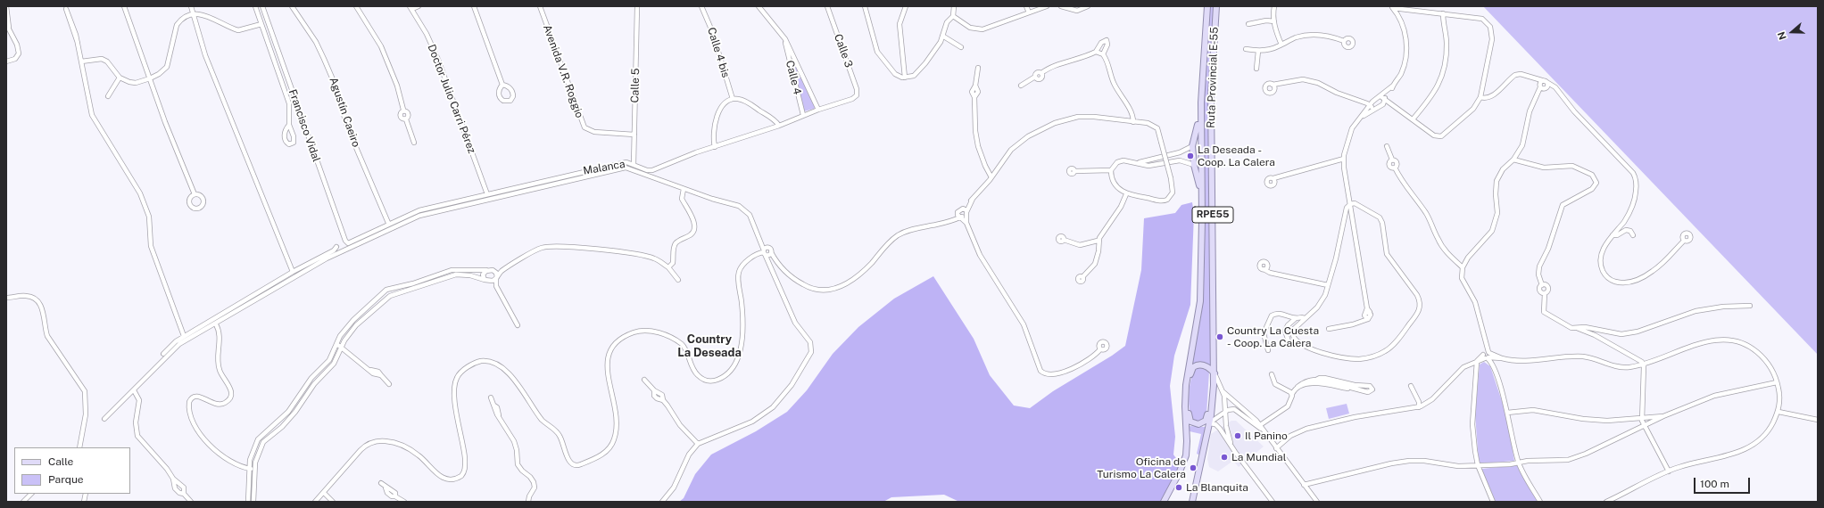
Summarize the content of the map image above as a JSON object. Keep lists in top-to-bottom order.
{
  "streets": {
    "main road": ["Ruta Provincial E-55", "RPE55"],
    "street": [
      "Calle 3",
      "Calle 4 bis",
      "Avenida V.R. Roggio",
      "Calle 4",
      "Calle 5",
      "Doctor Julio Carri Pérez",
      "Agustín Caeiro",
      "Francisco Vidal",
      "Malanca"
    ]
  },
  "crossings": [
    ["Calle 3", "Malanca"],
    ["Avenida V.R. Roggio", "Calle 5"],
    ["Calle 4", "Malanca"],
    ["Ruta Provincial E-55", "RPE55"],
    ["Calle 5", "Malanca"],
    ["Doctor Julio Carri Pérez", "Malanca"],
    ["Agustín Caeiro", "Malanca"],
    ["Francisco Vidal", "Malanca"]
  ],
  "districts": ["Country La Deseada"],
  "places": [
    "La Deseada - Coop. La Calera",
    "Country La Cuesta - Coop. La Calera",
    "Il Panino",
    "La Mundial",
    "Oficina de Turismo La Calera",
    "La Blanquita"
  ],
  "legend": ["Calle", "Parque"],
  "scale_bar": "100 m",
  "north": "left"
}
